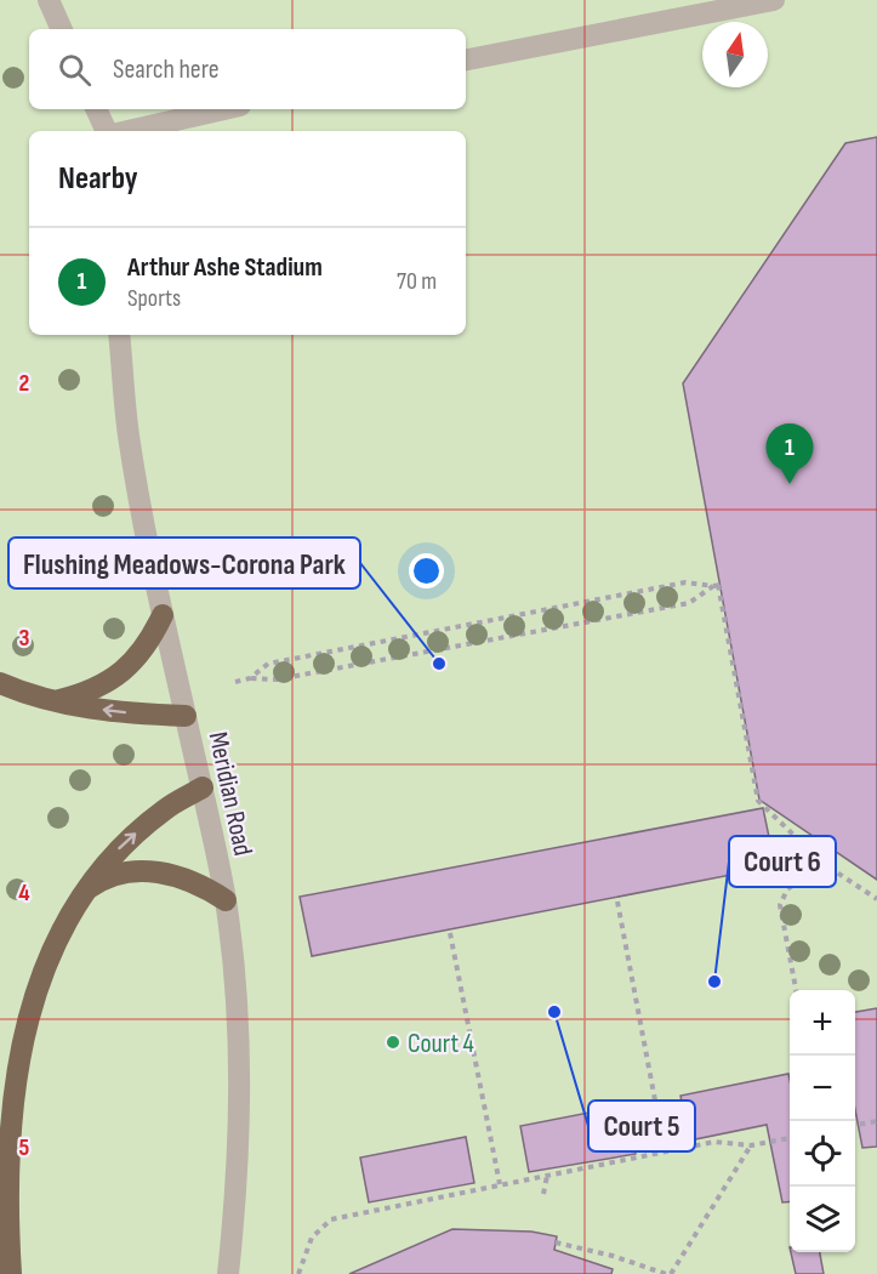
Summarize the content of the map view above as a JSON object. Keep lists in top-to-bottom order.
{
  "streets": {
    "street": ["Meridian Road"]
  },
  "places": [
    "Flushing Meadows-Corona Park",
    "Court 6",
    "Court 5",
    "Court 4"
  ],
  "north": "top",
  "page": {
    "search": "Search here",
    "heading": "Nearby",
    "list": [
      {
        "mark": "1",
        "name": "Arthur Ashe Stadium",
        "note": "Sports",
        "value": "70 m"
      }
    ],
    "pins": "1",
    "map_buttons": ["+", "−"]
  },
  "grid": {
    "rows": [
      "2",
      "3",
      "4",
      "5"
    ]
  }
}
